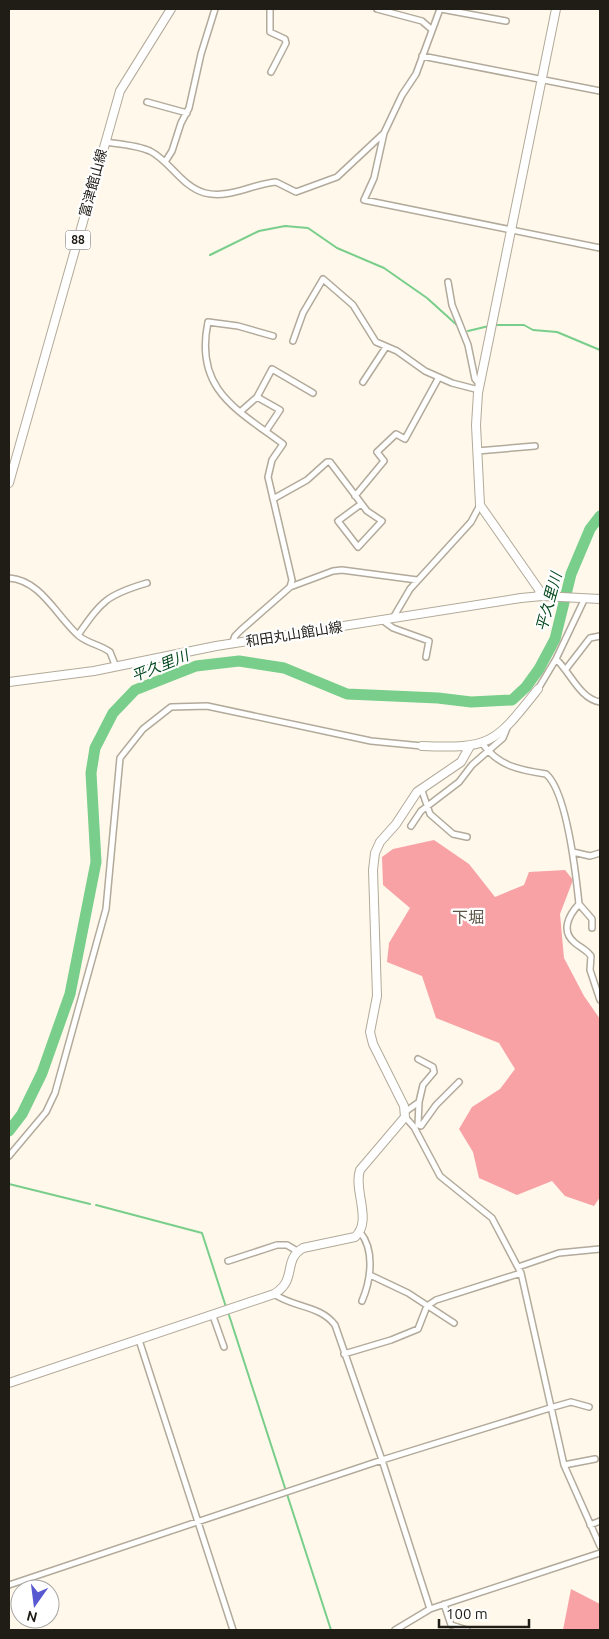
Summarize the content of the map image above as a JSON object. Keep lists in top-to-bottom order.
{
  "streets": {
    "street": ["富津館山線", "88", "和田丸山館山線"]
  },
  "districts": ["下堀"],
  "water": ["平久里川"],
  "scale_bar": "100 m",
  "north": "bottom"
}
